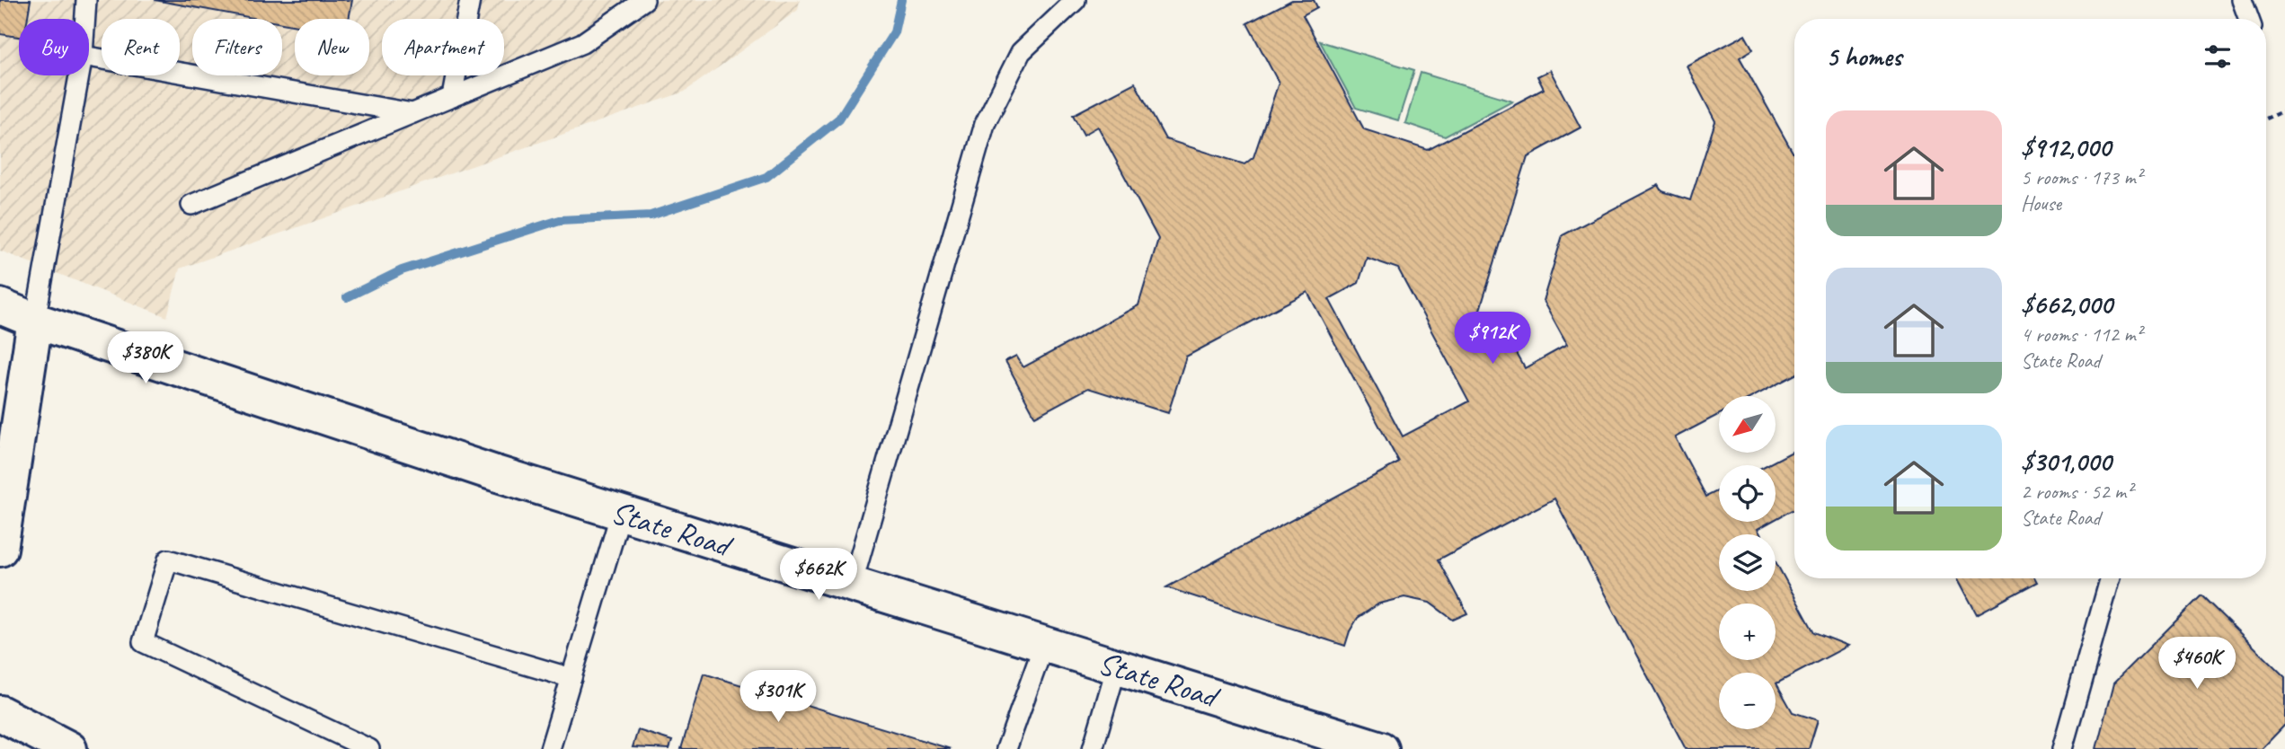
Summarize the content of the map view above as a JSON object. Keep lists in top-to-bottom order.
{
  "streets": {
    "main road": ["State Road"]
  },
  "north": "bottom left",
  "page": {
    "chip": [
      "Buy",
      "Rent",
      "Filters",
      "New",
      "Apartment"
    ],
    "heading": "5 homes",
    "list": [
      {
        "name": "$912,000",
        "note": "5 rooms · 173 m² · House"
      },
      {
        "name": "$662,000",
        "note": "4 rooms · 112 m² · State Road"
      },
      {
        "name": "$301,000",
        "note": "2 rooms · 52 m² · State Road"
      }
    ],
    "price": [
      "$912K",
      "$380K",
      "$662K",
      "$460K",
      "$301K"
    ],
    "map_buttons": ["+", "−"]
  }
}
